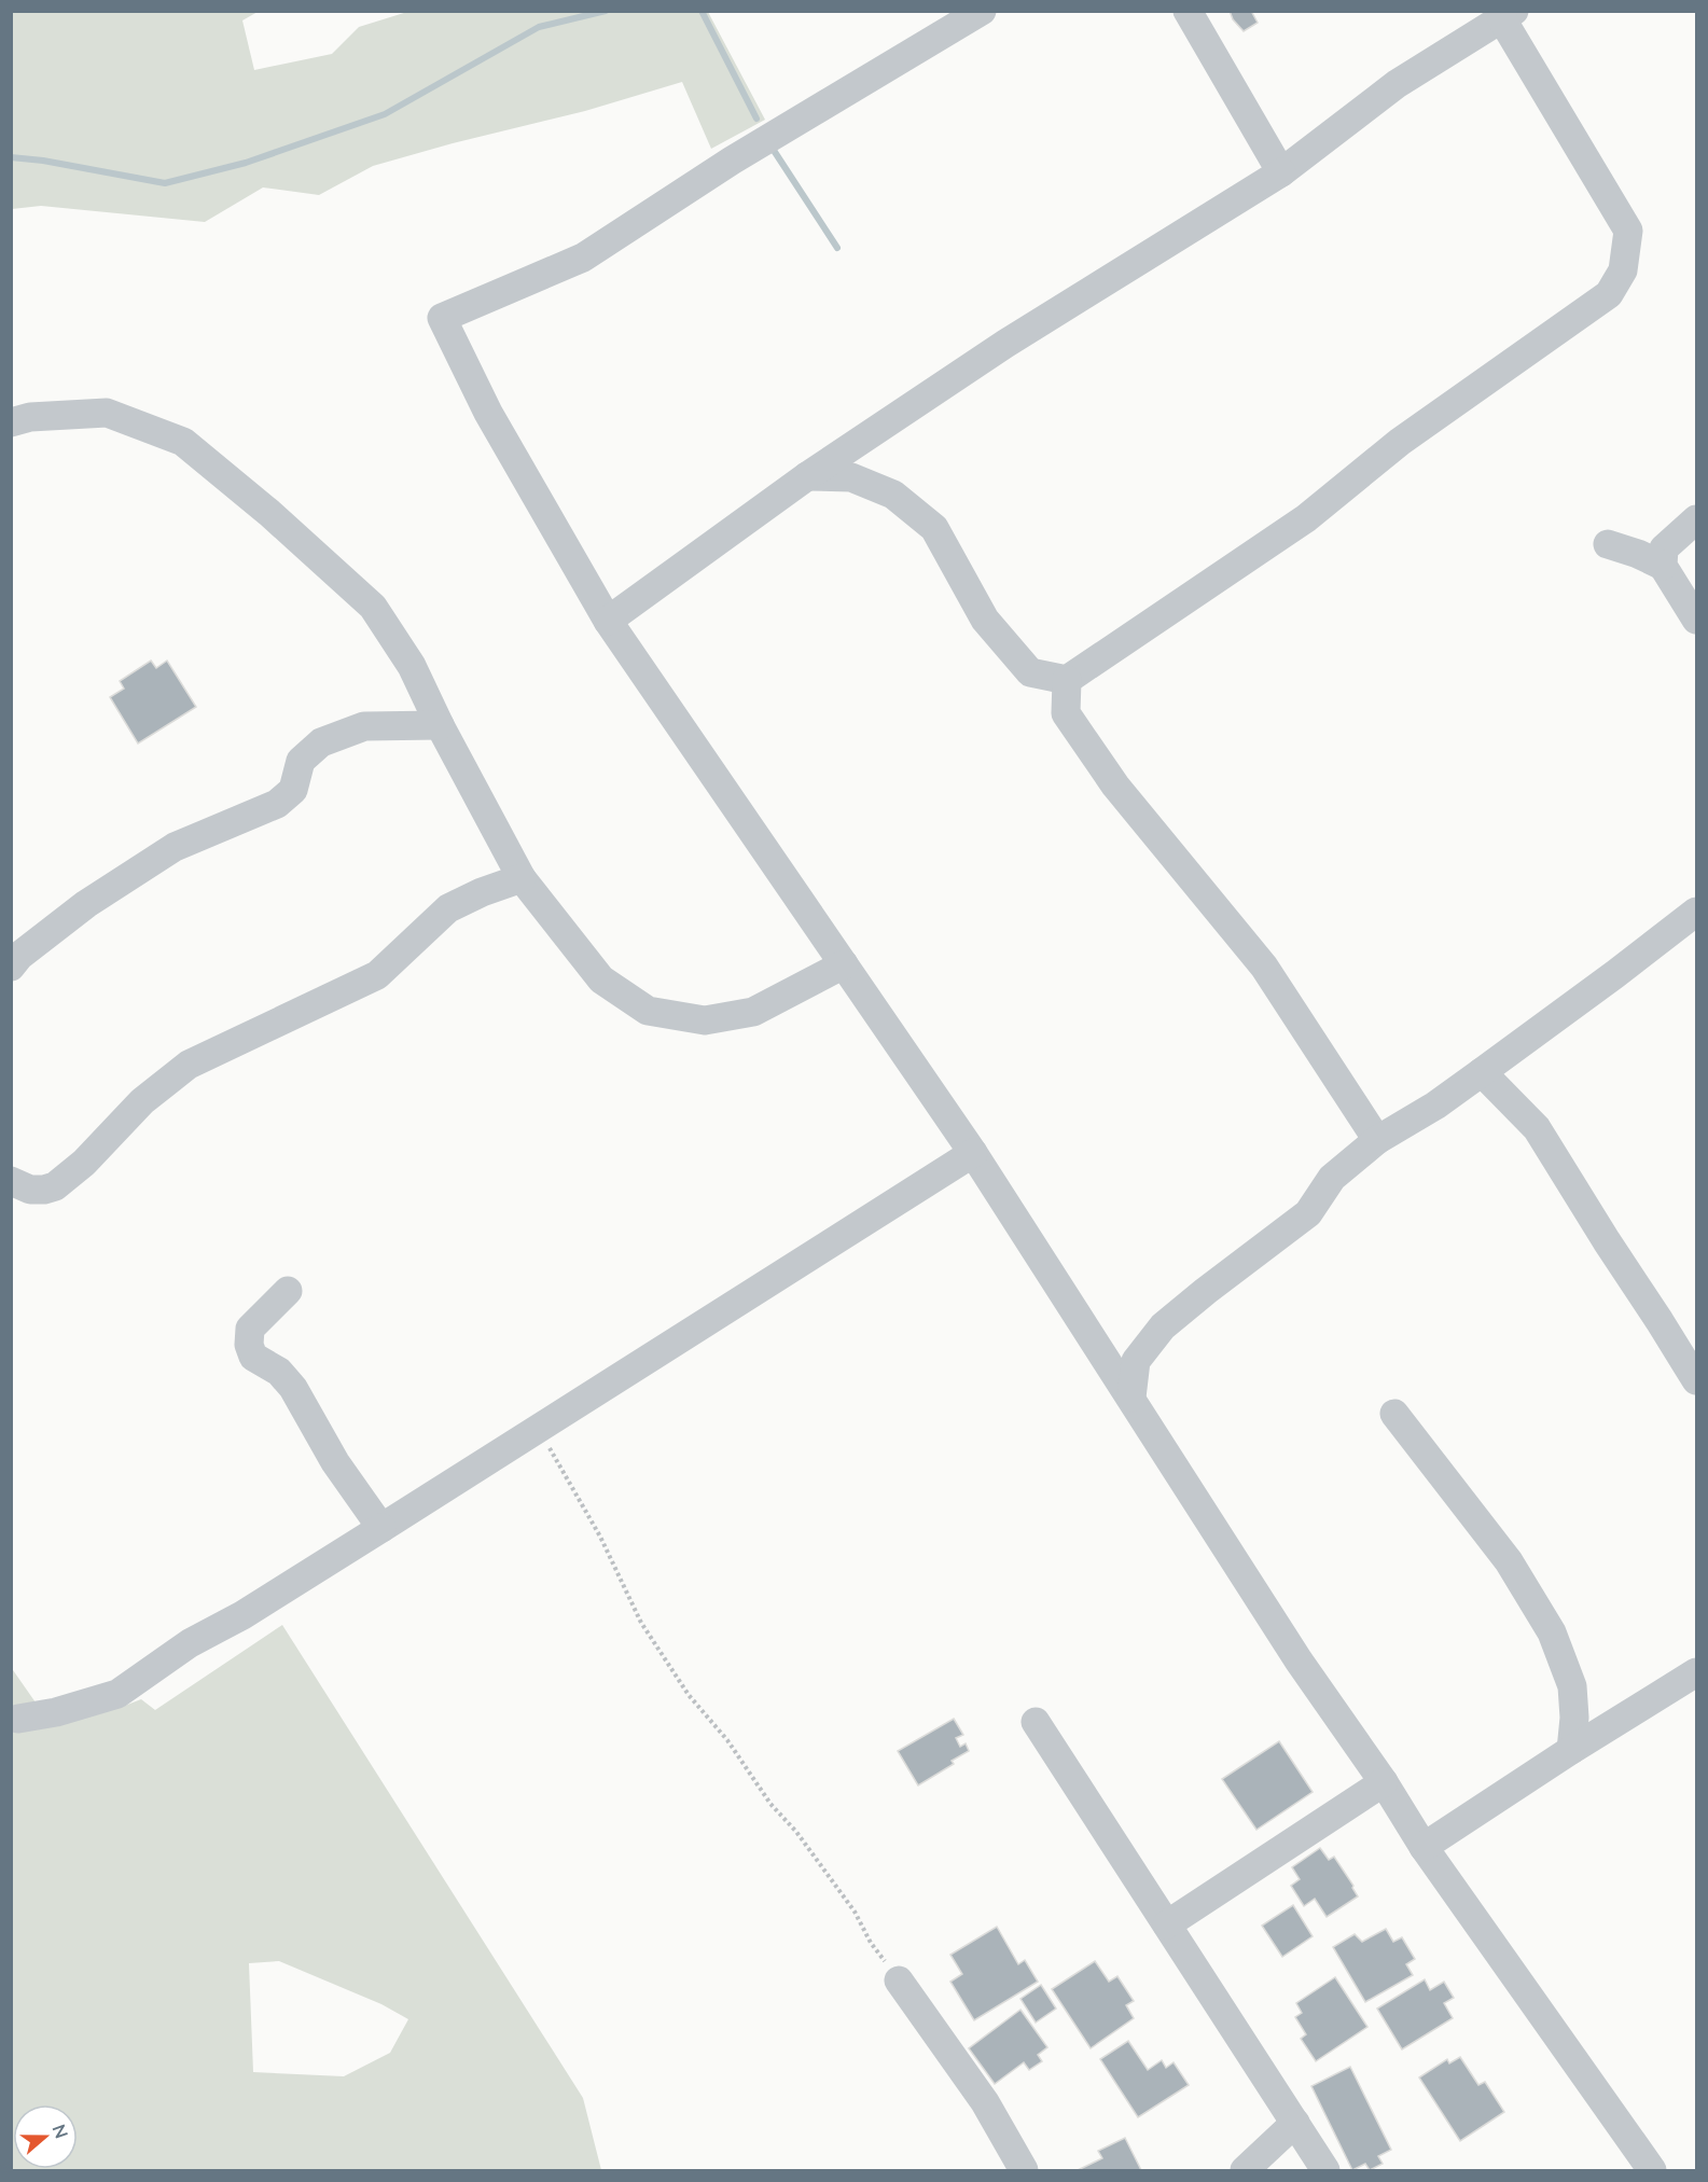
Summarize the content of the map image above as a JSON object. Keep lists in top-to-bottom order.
{
  "north": "right"
}
